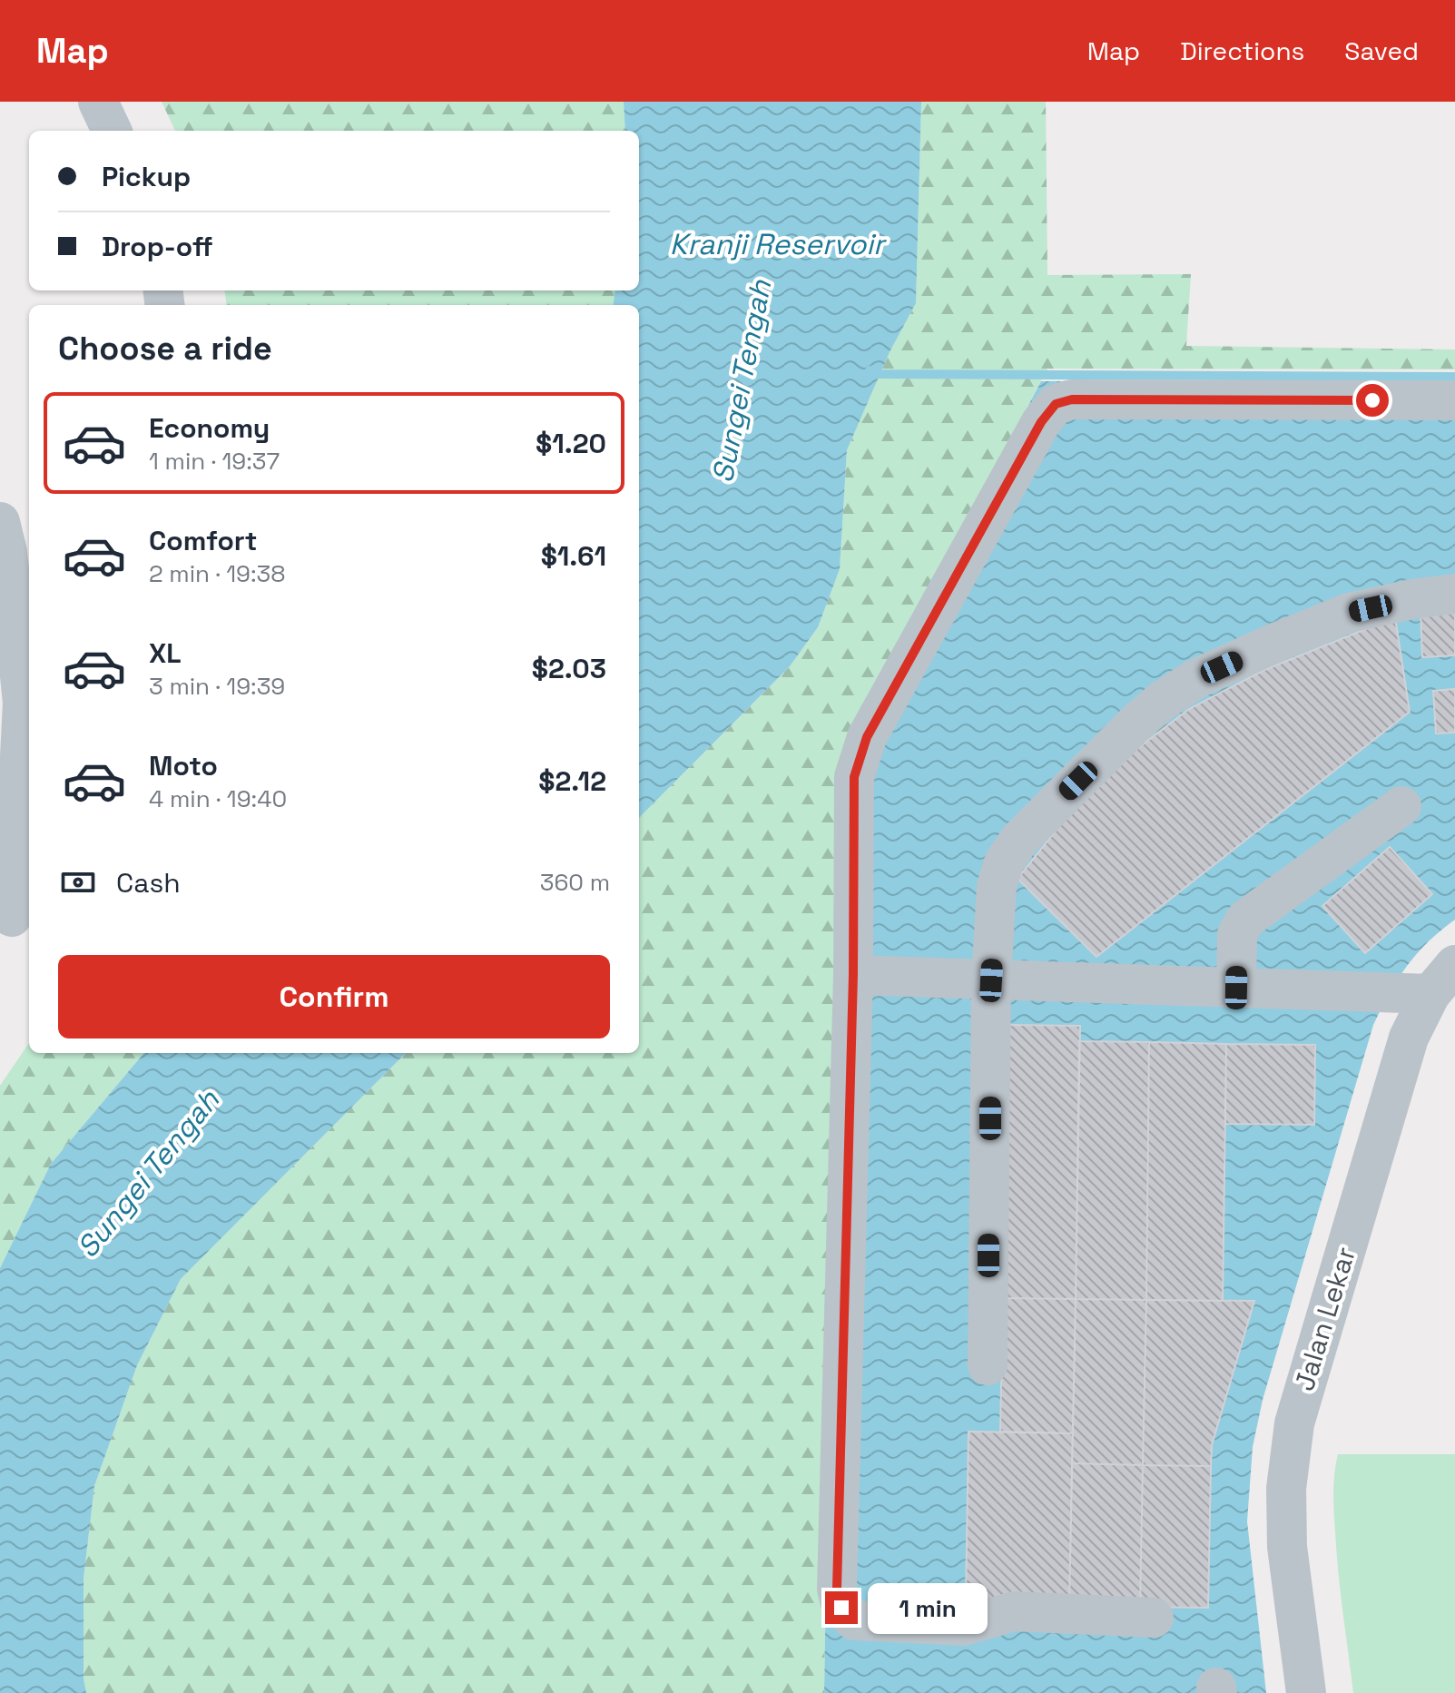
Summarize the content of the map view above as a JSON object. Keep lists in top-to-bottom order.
{
  "streets": {
    "street": ["Jalan Lekar"]
  },
  "water": ["Kranji Reservoir", "Sungei Tengah"],
  "page": {
    "header": "Map",
    "nav": ["Map", "Directions", "Saved"],
    "banner": ["Pickup", "Drop-off"],
    "heading": "Choose a ride",
    "list": [
      {
        "name": "Economy",
        "note": "1 min · 19:37",
        "value": "$1.20"
      },
      {
        "name": "Comfort",
        "note": "2 min · 19:38",
        "value": "$1.61"
      },
      {
        "name": "XL",
        "note": "3 min · 19:39",
        "value": "$2.03"
      },
      {
        "name": "Moto",
        "note": "4 min · 19:40",
        "value": "$2.12"
      }
    ],
    "pay": ["Cash", "360 m"],
    "buttons": "Confirm",
    "bubble": "1 min"
  }
}
